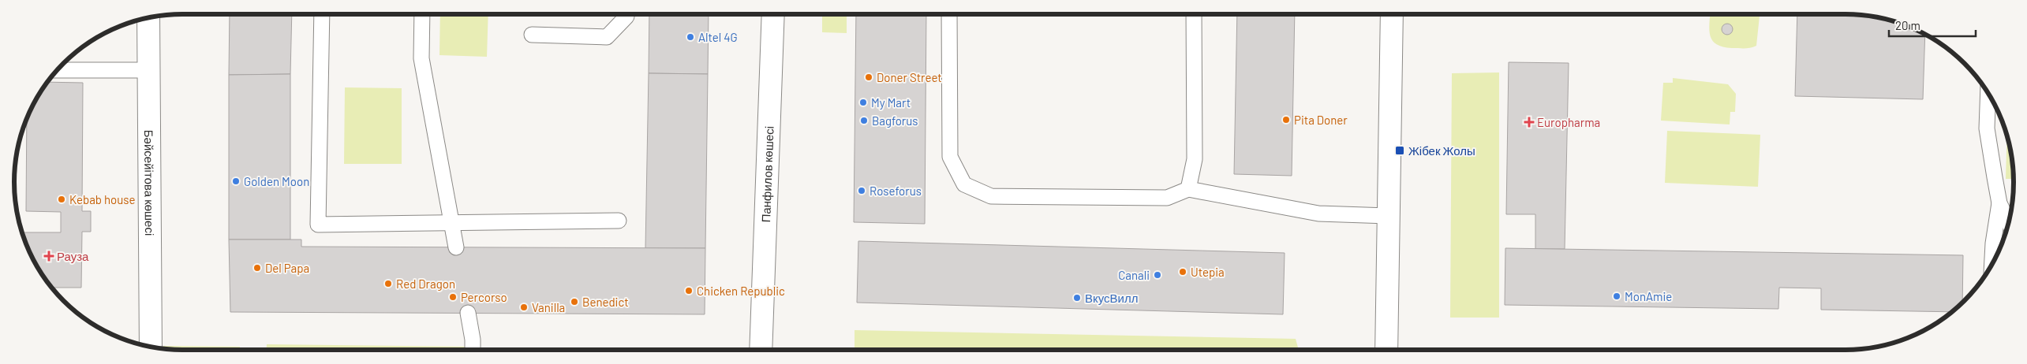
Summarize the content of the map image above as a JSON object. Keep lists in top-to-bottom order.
{
  "streets": {
    "street": ["Панфилов көшесі", "Бәйсейітова көшесі"]
  },
  "places": {
    "other": [
      "Altel 4G",
      "Doner Street",
      "My Mart",
      "Pita Doner",
      "Bagforus",
      "Golden Moon",
      "Roseforus",
      "Kebab house",
      "Del Papa",
      "Utepia",
      "Canali",
      "Red Dragon",
      "Chicken Republic",
      "MonAmie",
      "Percorso",
      "ВкусВилл",
      "Benedict",
      "Vanilla"
    ],
    "health": ["Europharma", "Рауза"],
    "transit": ["Жібек Жолы"]
  },
  "scale_bar": "20 m"
}
